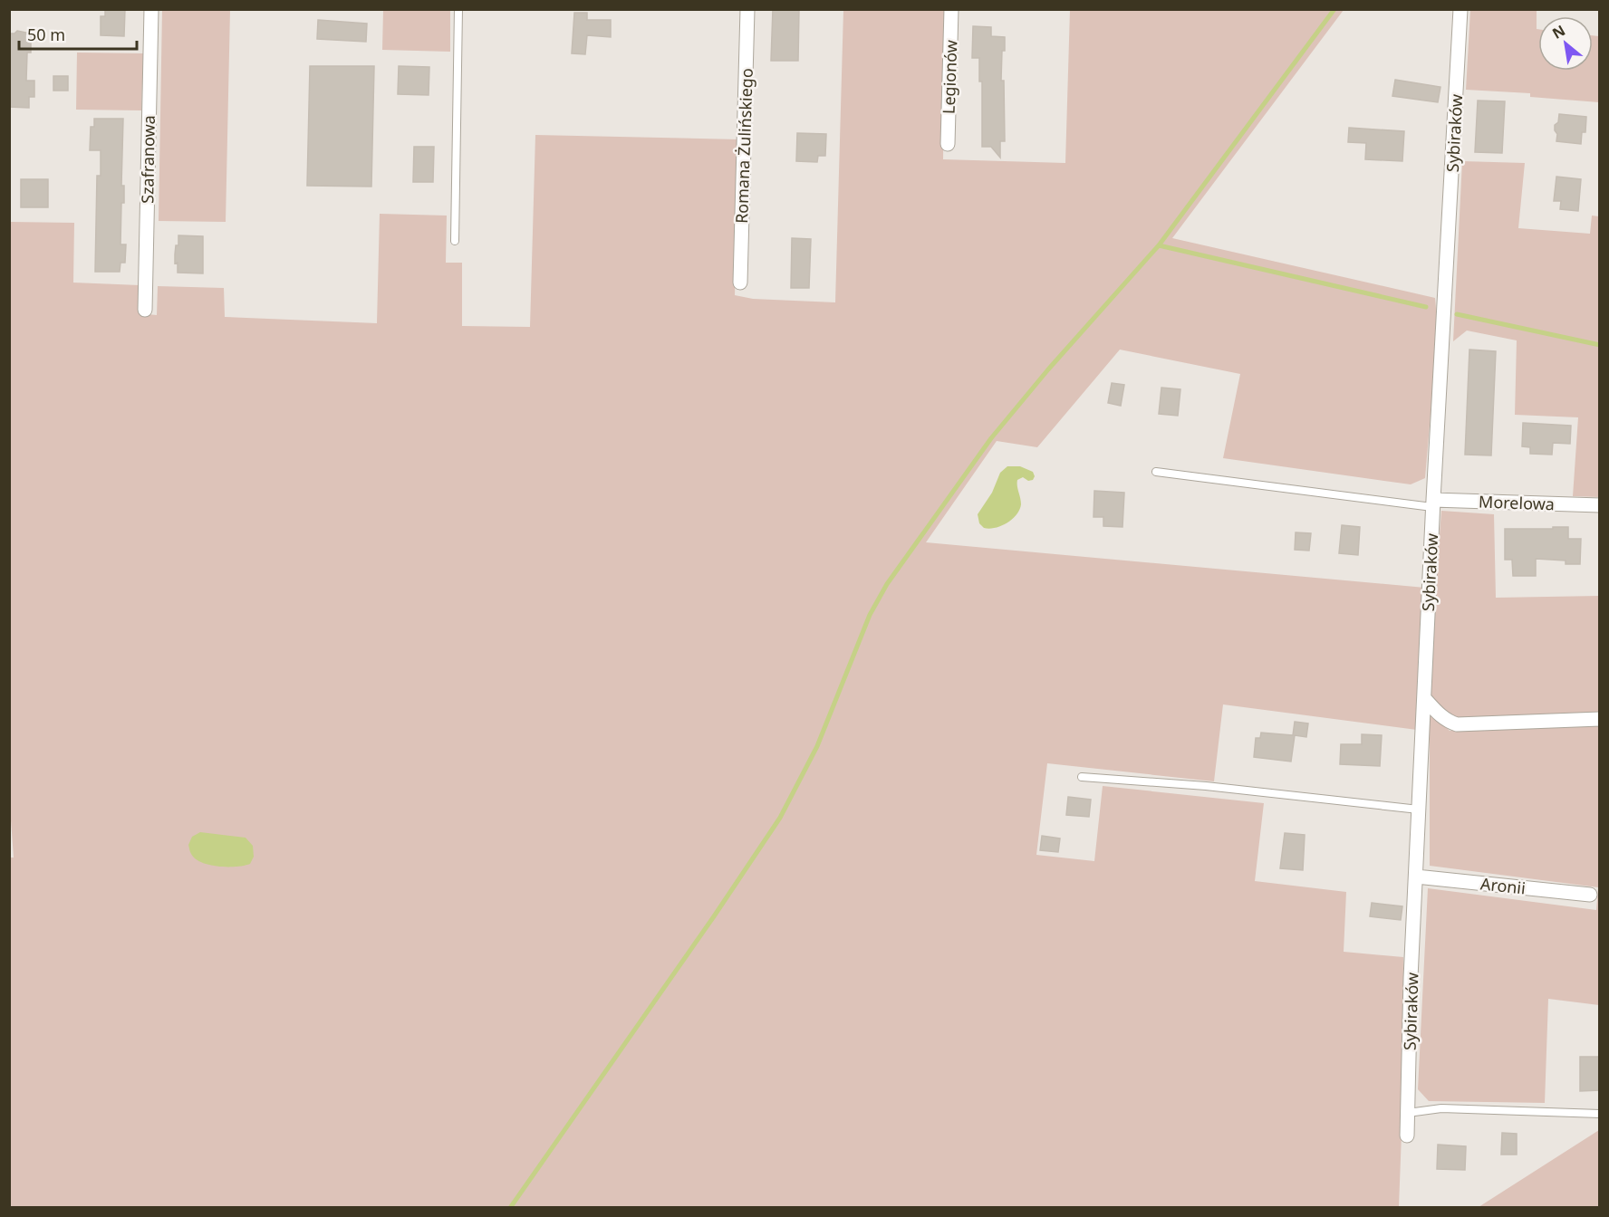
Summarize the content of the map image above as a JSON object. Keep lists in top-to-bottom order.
{
  "streets": {
    "street": [
      "Legionów",
      "Sybiraków",
      "Romana Żulińskiego",
      "Szafranowa",
      "Morelowa",
      "Aronii"
    ]
  },
  "crossings": [
    ["Sybiraków", "Morelowa"],
    ["Sybiraków", "Aronii"]
  ],
  "scale_bar": "50 m",
  "north": "top left"
}
